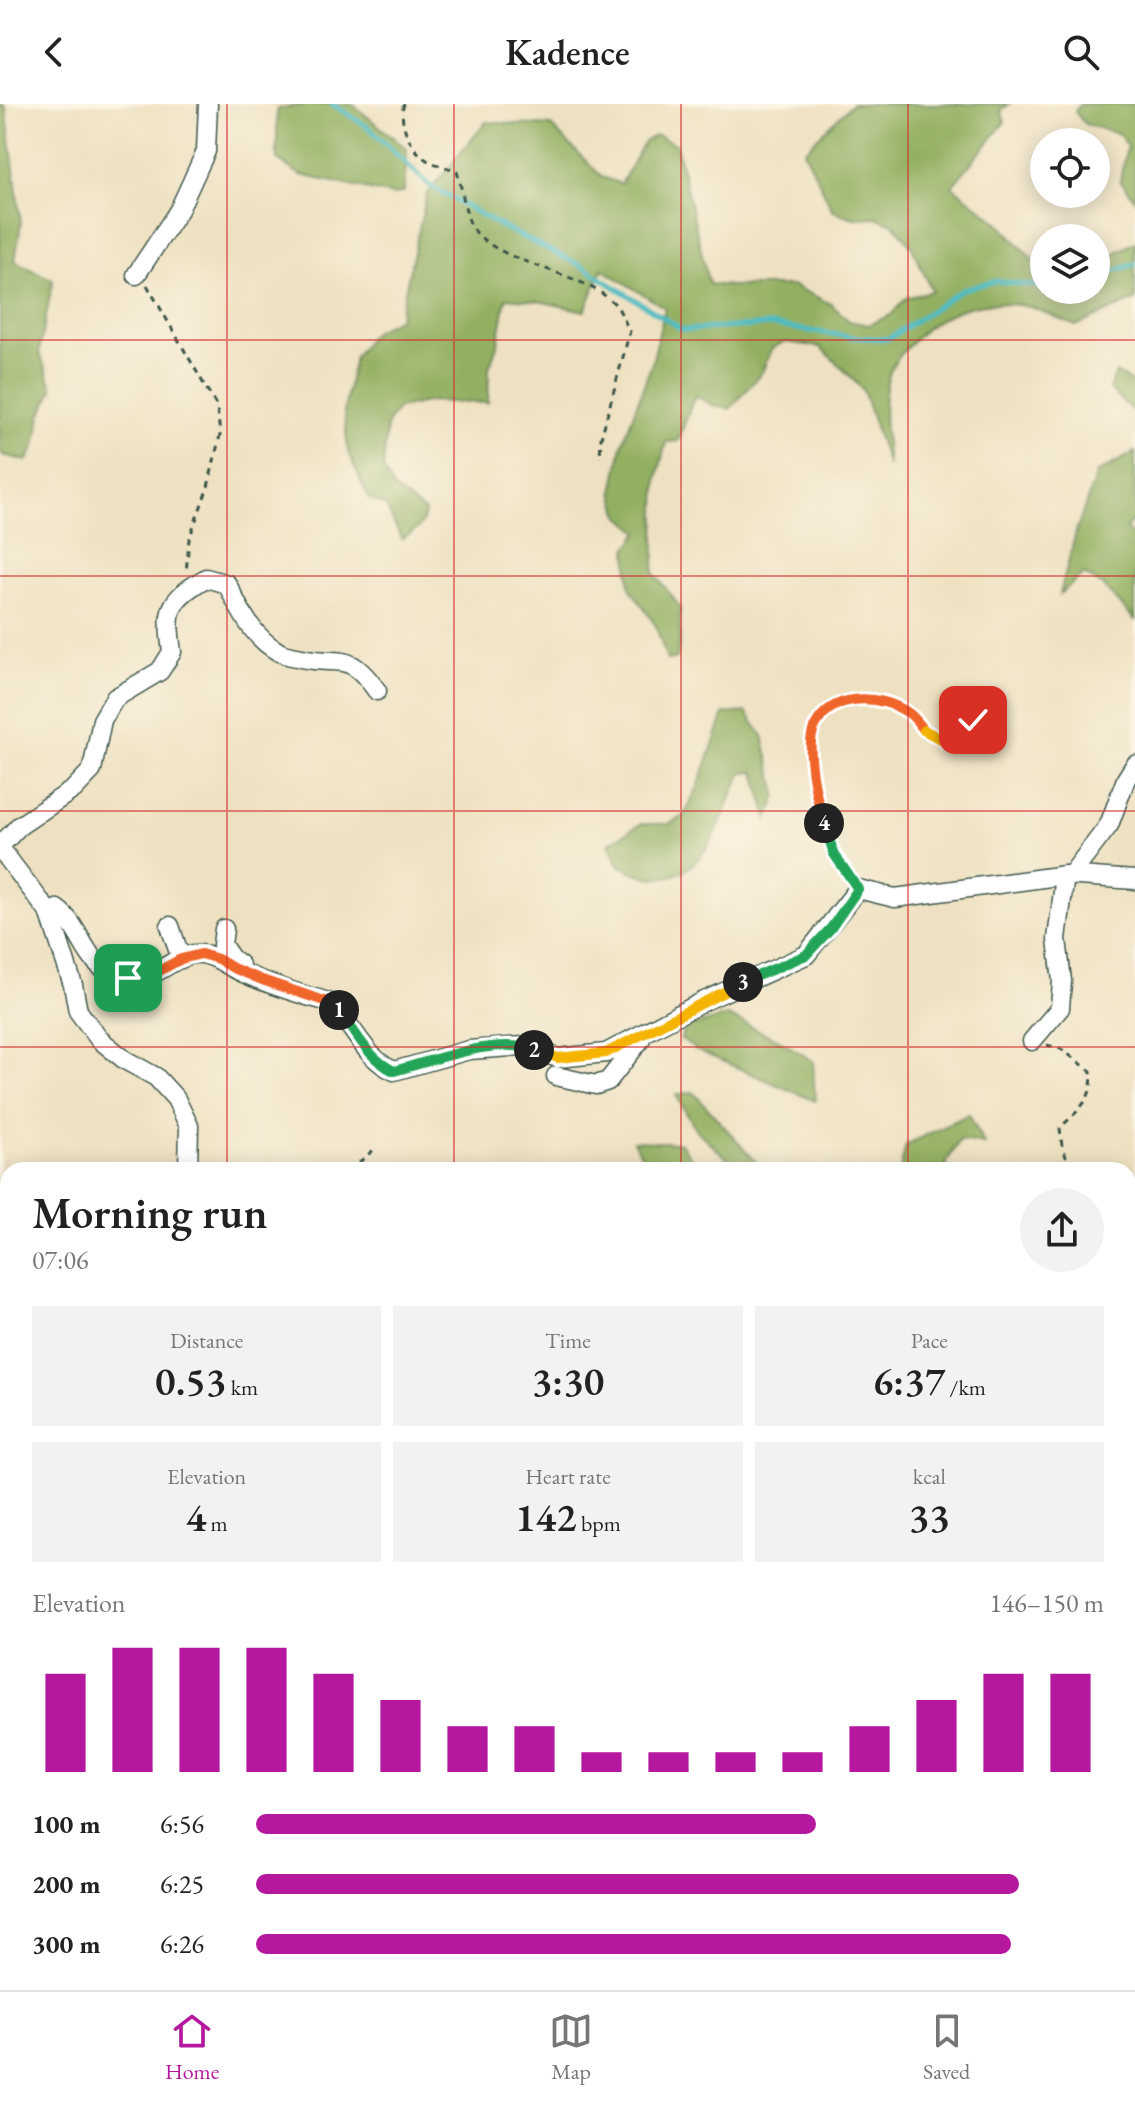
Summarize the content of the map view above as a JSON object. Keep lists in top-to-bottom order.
{
  "page": {
    "header": "Kadence",
    "pins": [
      "4",
      "3",
      "1",
      "2"
    ],
    "heading": ["Morning run", "07:06"],
    "stats": [
      ["Distance", "0.53 km"],
      ["Time", "3:30"],
      ["Pace", "6:37 /km"],
      ["Elevation", "4 m"],
      ["Heart rate", "142 bpm"],
      ["kcal", "33"]
    ],
    "chart": ["Elevation", "146–150 m"],
    "list": [
      {
        "name": "100 m",
        "note": "6:56"
      },
      {
        "name": "200 m",
        "note": "6:25"
      },
      {
        "name": "300 m",
        "note": "6:26"
      }
    ],
    "tabs": ["Home", "Map", "Saved"]
  }
}
